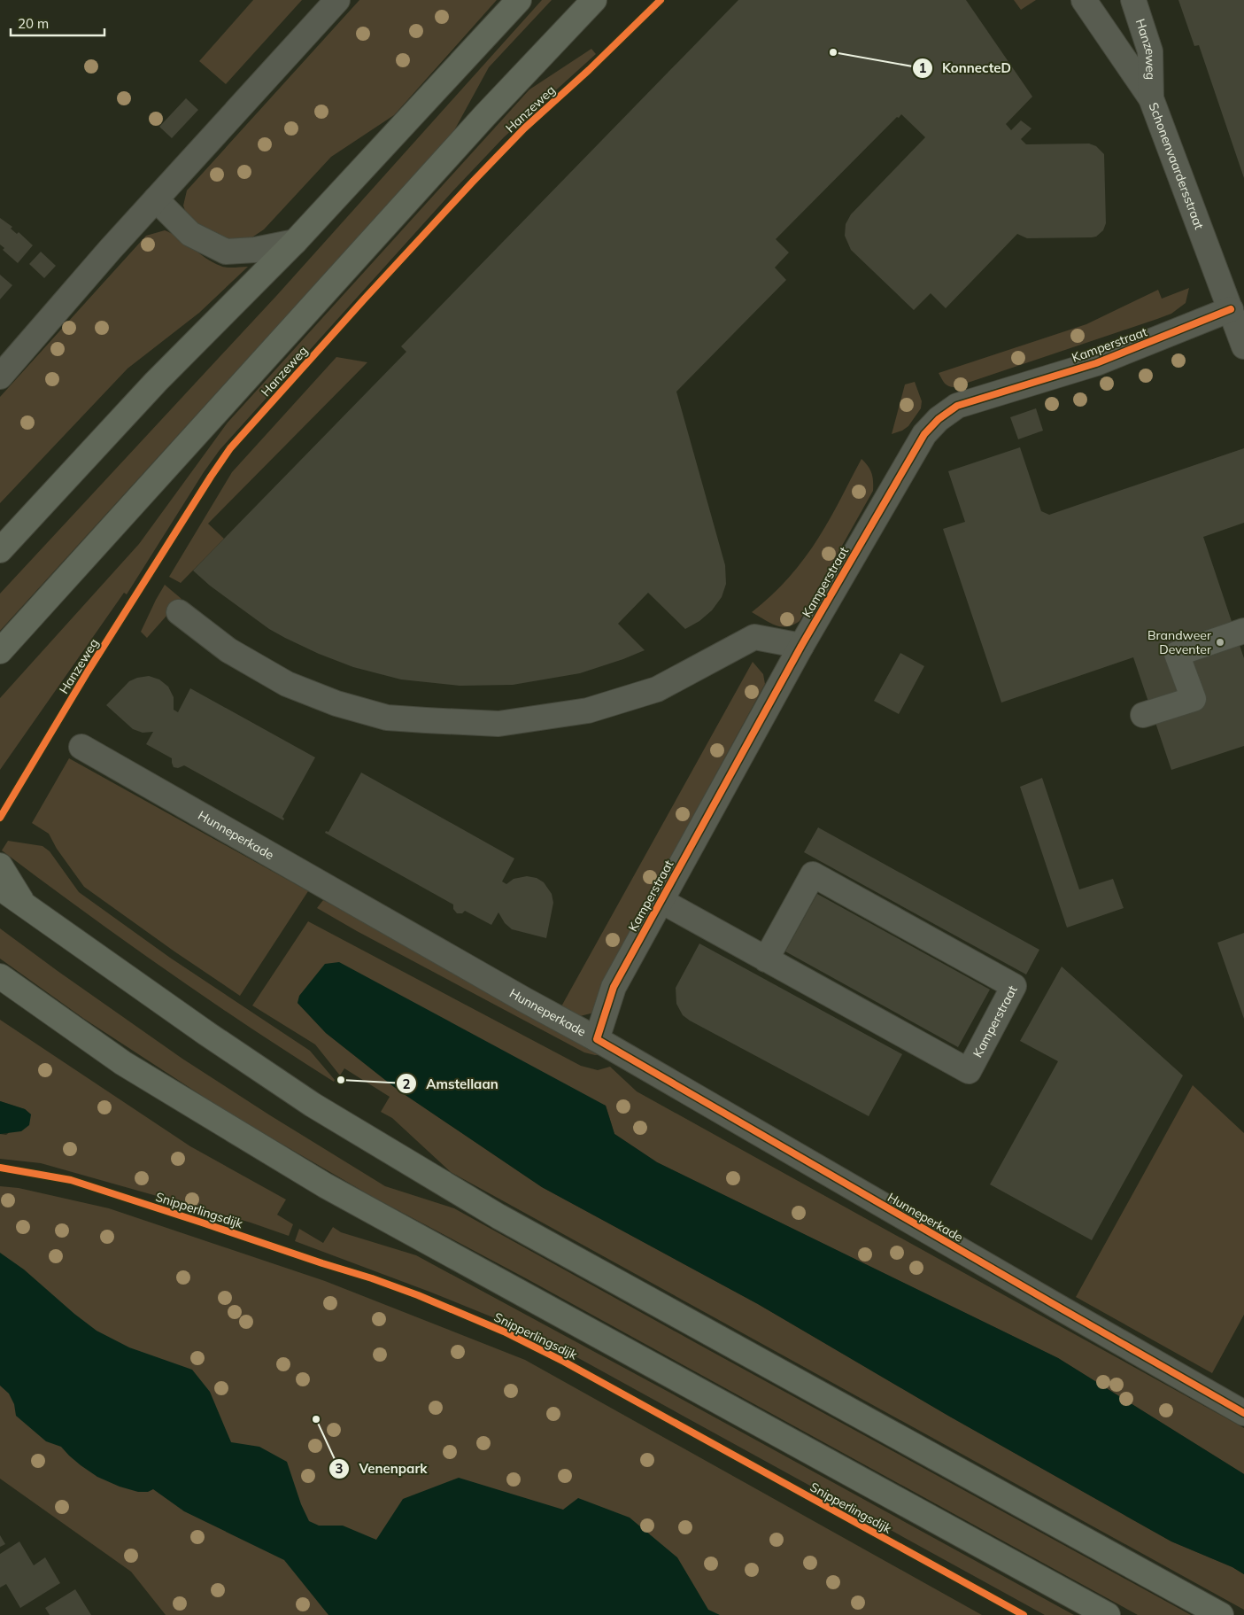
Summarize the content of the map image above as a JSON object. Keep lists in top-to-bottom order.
{
  "streets": {
    "main road": ["Hanzeweg"],
    "street": ["Schonenvaardersstraat", "Kamperstraat", "Hunneperkade"],
    "cycle path": ["Snipperlingsdijk"]
  },
  "crossings": [
    ["Hanzeweg", "Schonenvaardersstraat"],
    ["Schonenvaardersstraat", "Kamperstraat"],
    ["Kamperstraat", "Hunneperkade"]
  ],
  "places": [
    "KonnecteD",
    "Brandweer Deventer",
    "Amstellaan",
    "Venenpark"
  ],
  "scale_bar": "20 m"
}
